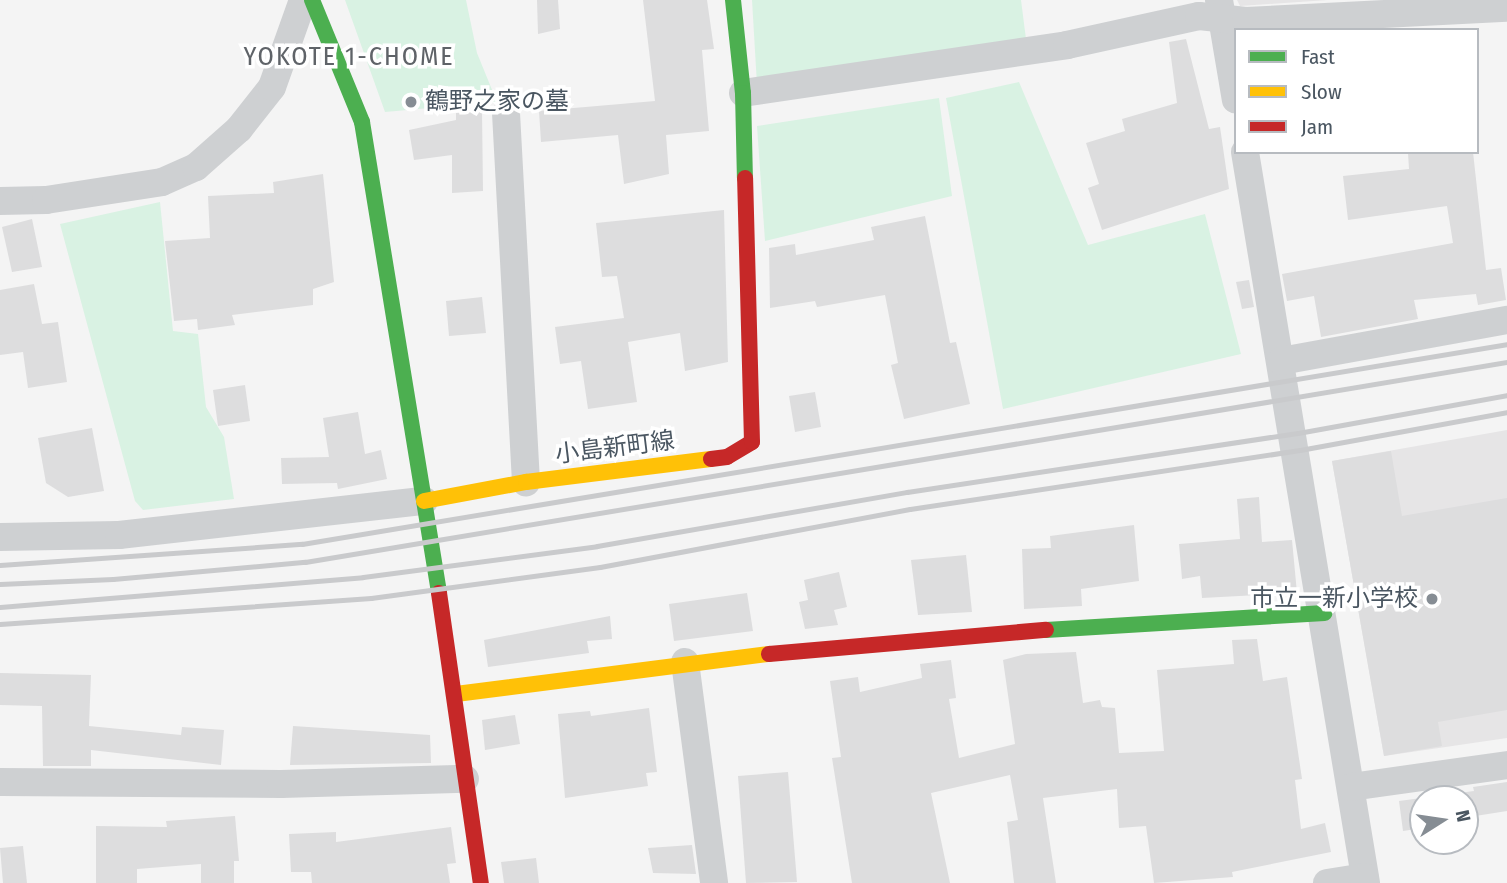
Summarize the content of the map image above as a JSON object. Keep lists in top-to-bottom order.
{
  "streets": {
    "street": ["小島新町線"]
  },
  "districts": ["YOKOTE 1-CHOME"],
  "places": ["鶴野之家の墓", "市立一新小学校"],
  "legend": ["Fast", "Slow", "Jam"],
  "north": "right"
}
